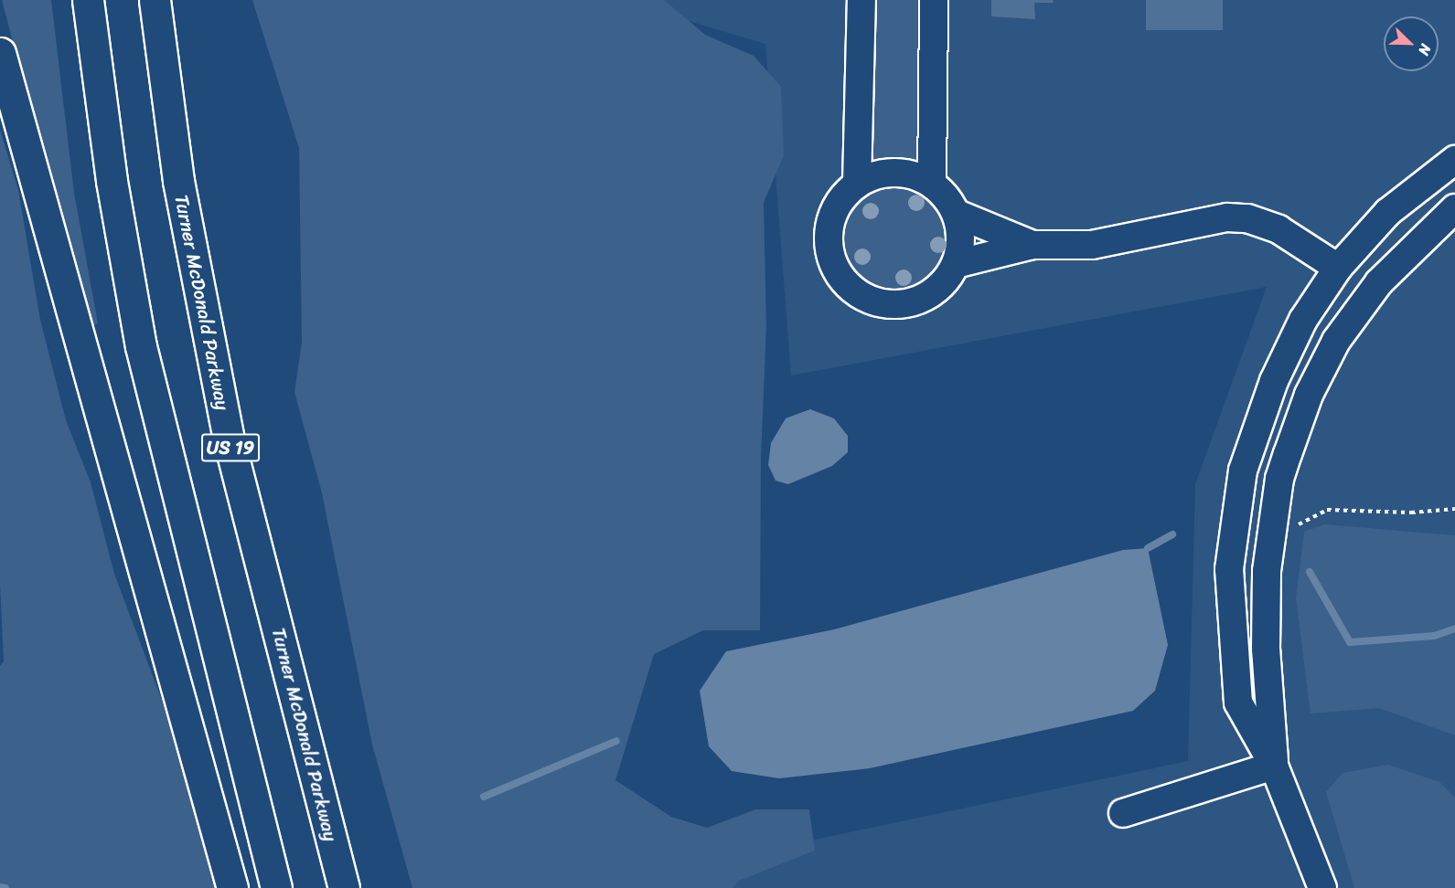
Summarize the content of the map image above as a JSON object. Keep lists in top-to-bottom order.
{
  "streets": {
    "highway": ["Turner McDonald Parkway", "US 19"]
  },
  "north": "bottom right"
}
